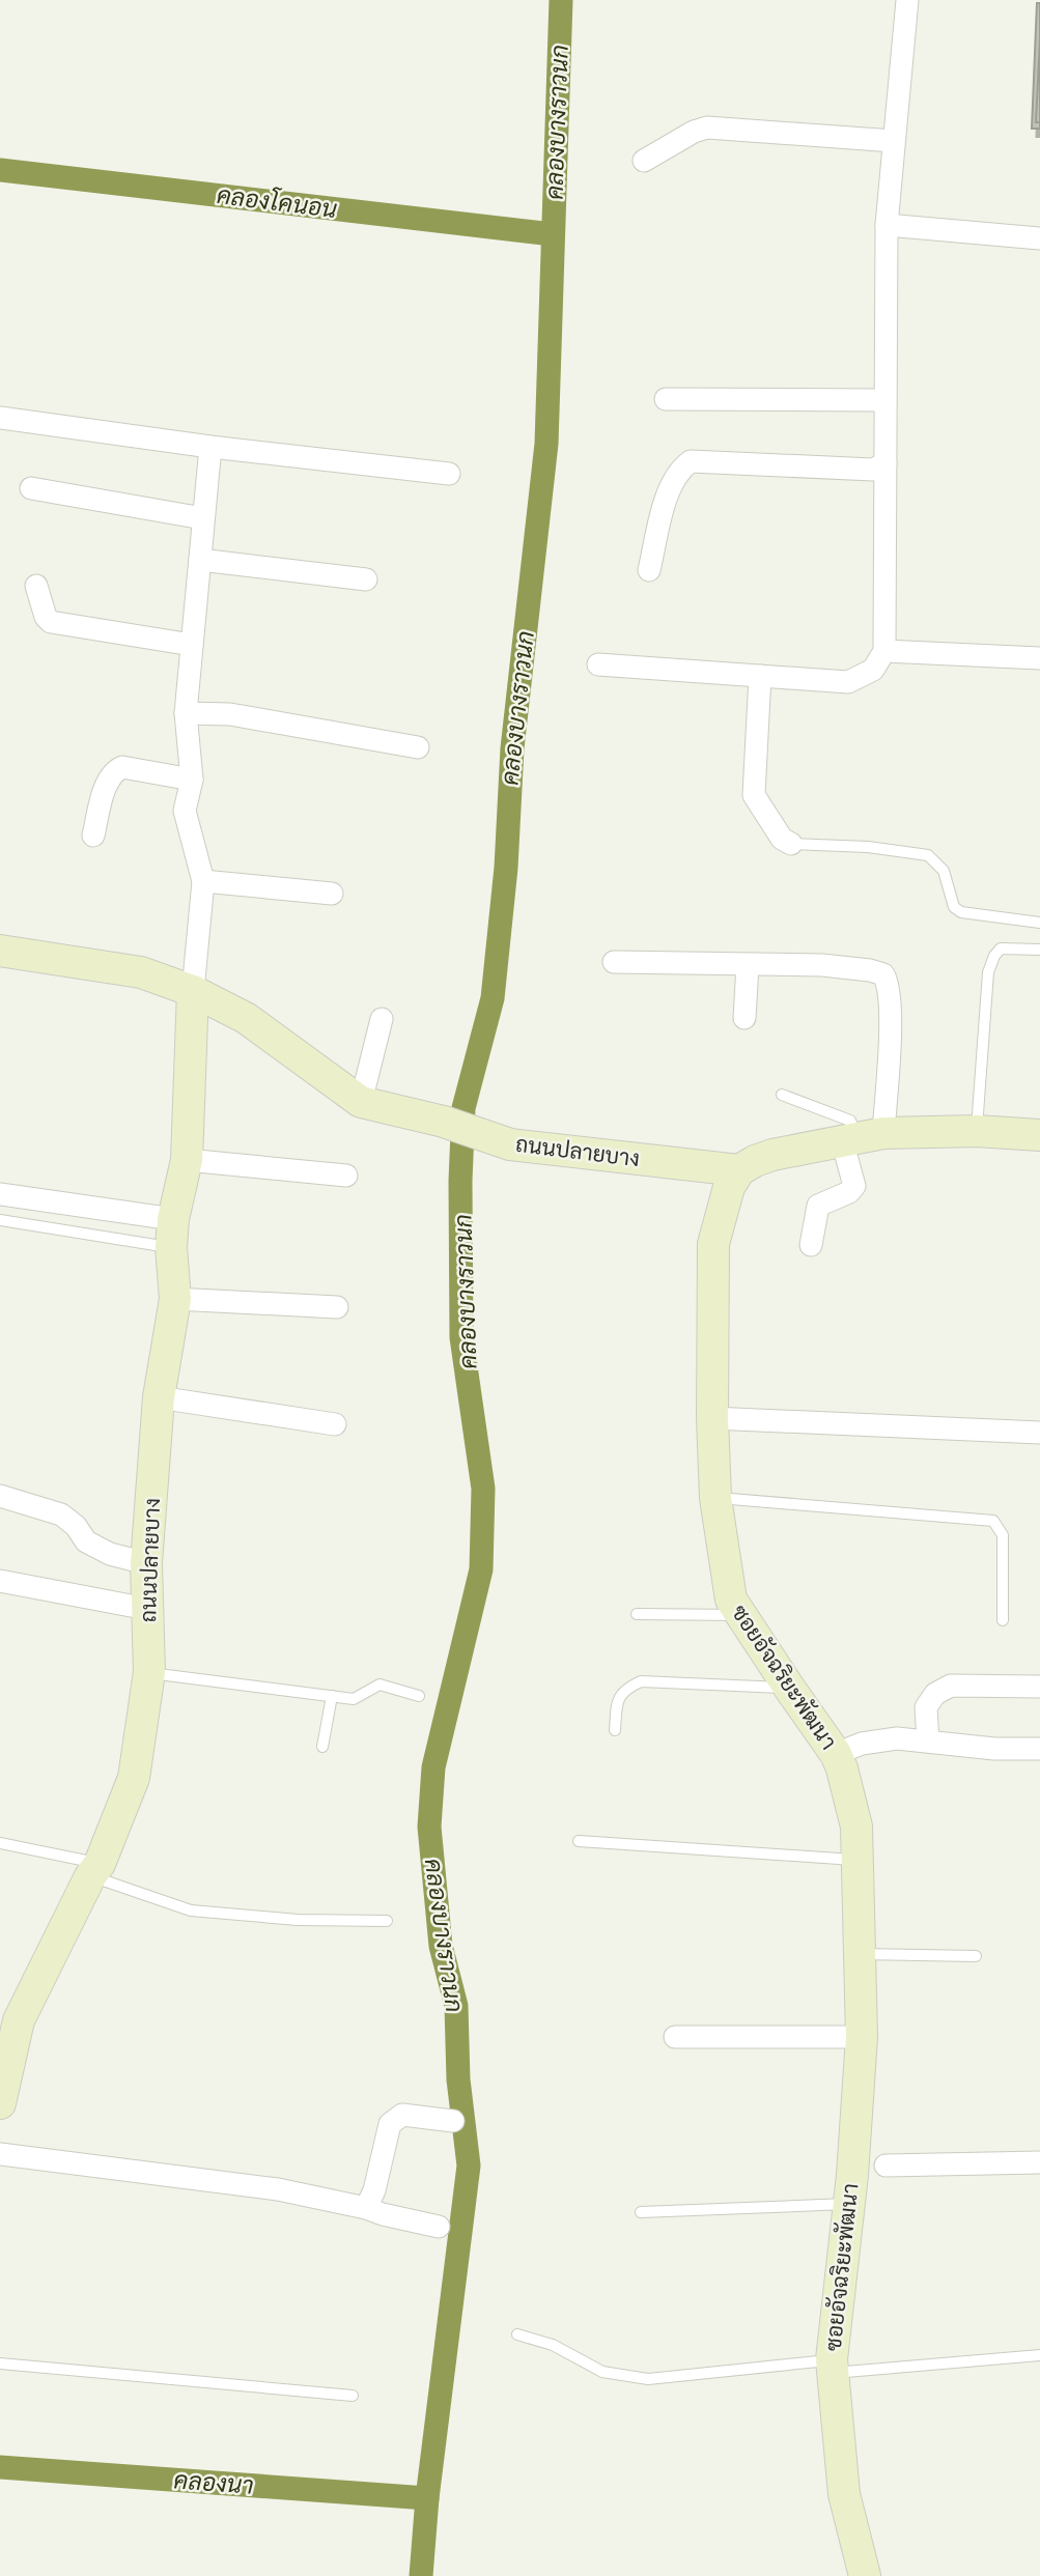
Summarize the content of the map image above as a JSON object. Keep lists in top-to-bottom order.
{
  "streets": {
    "street": ["ถนนปลายบาง", "ซอยอัจฉริยะพัฒนา"]
  },
  "crossings": [
    ["ถนนปลายบาง", "ซอยอัจฉริยะพัฒนา"]
  ],
  "water": ["คลองบางราวนก", "คลองโคนอน", "คลองนา"]
}
